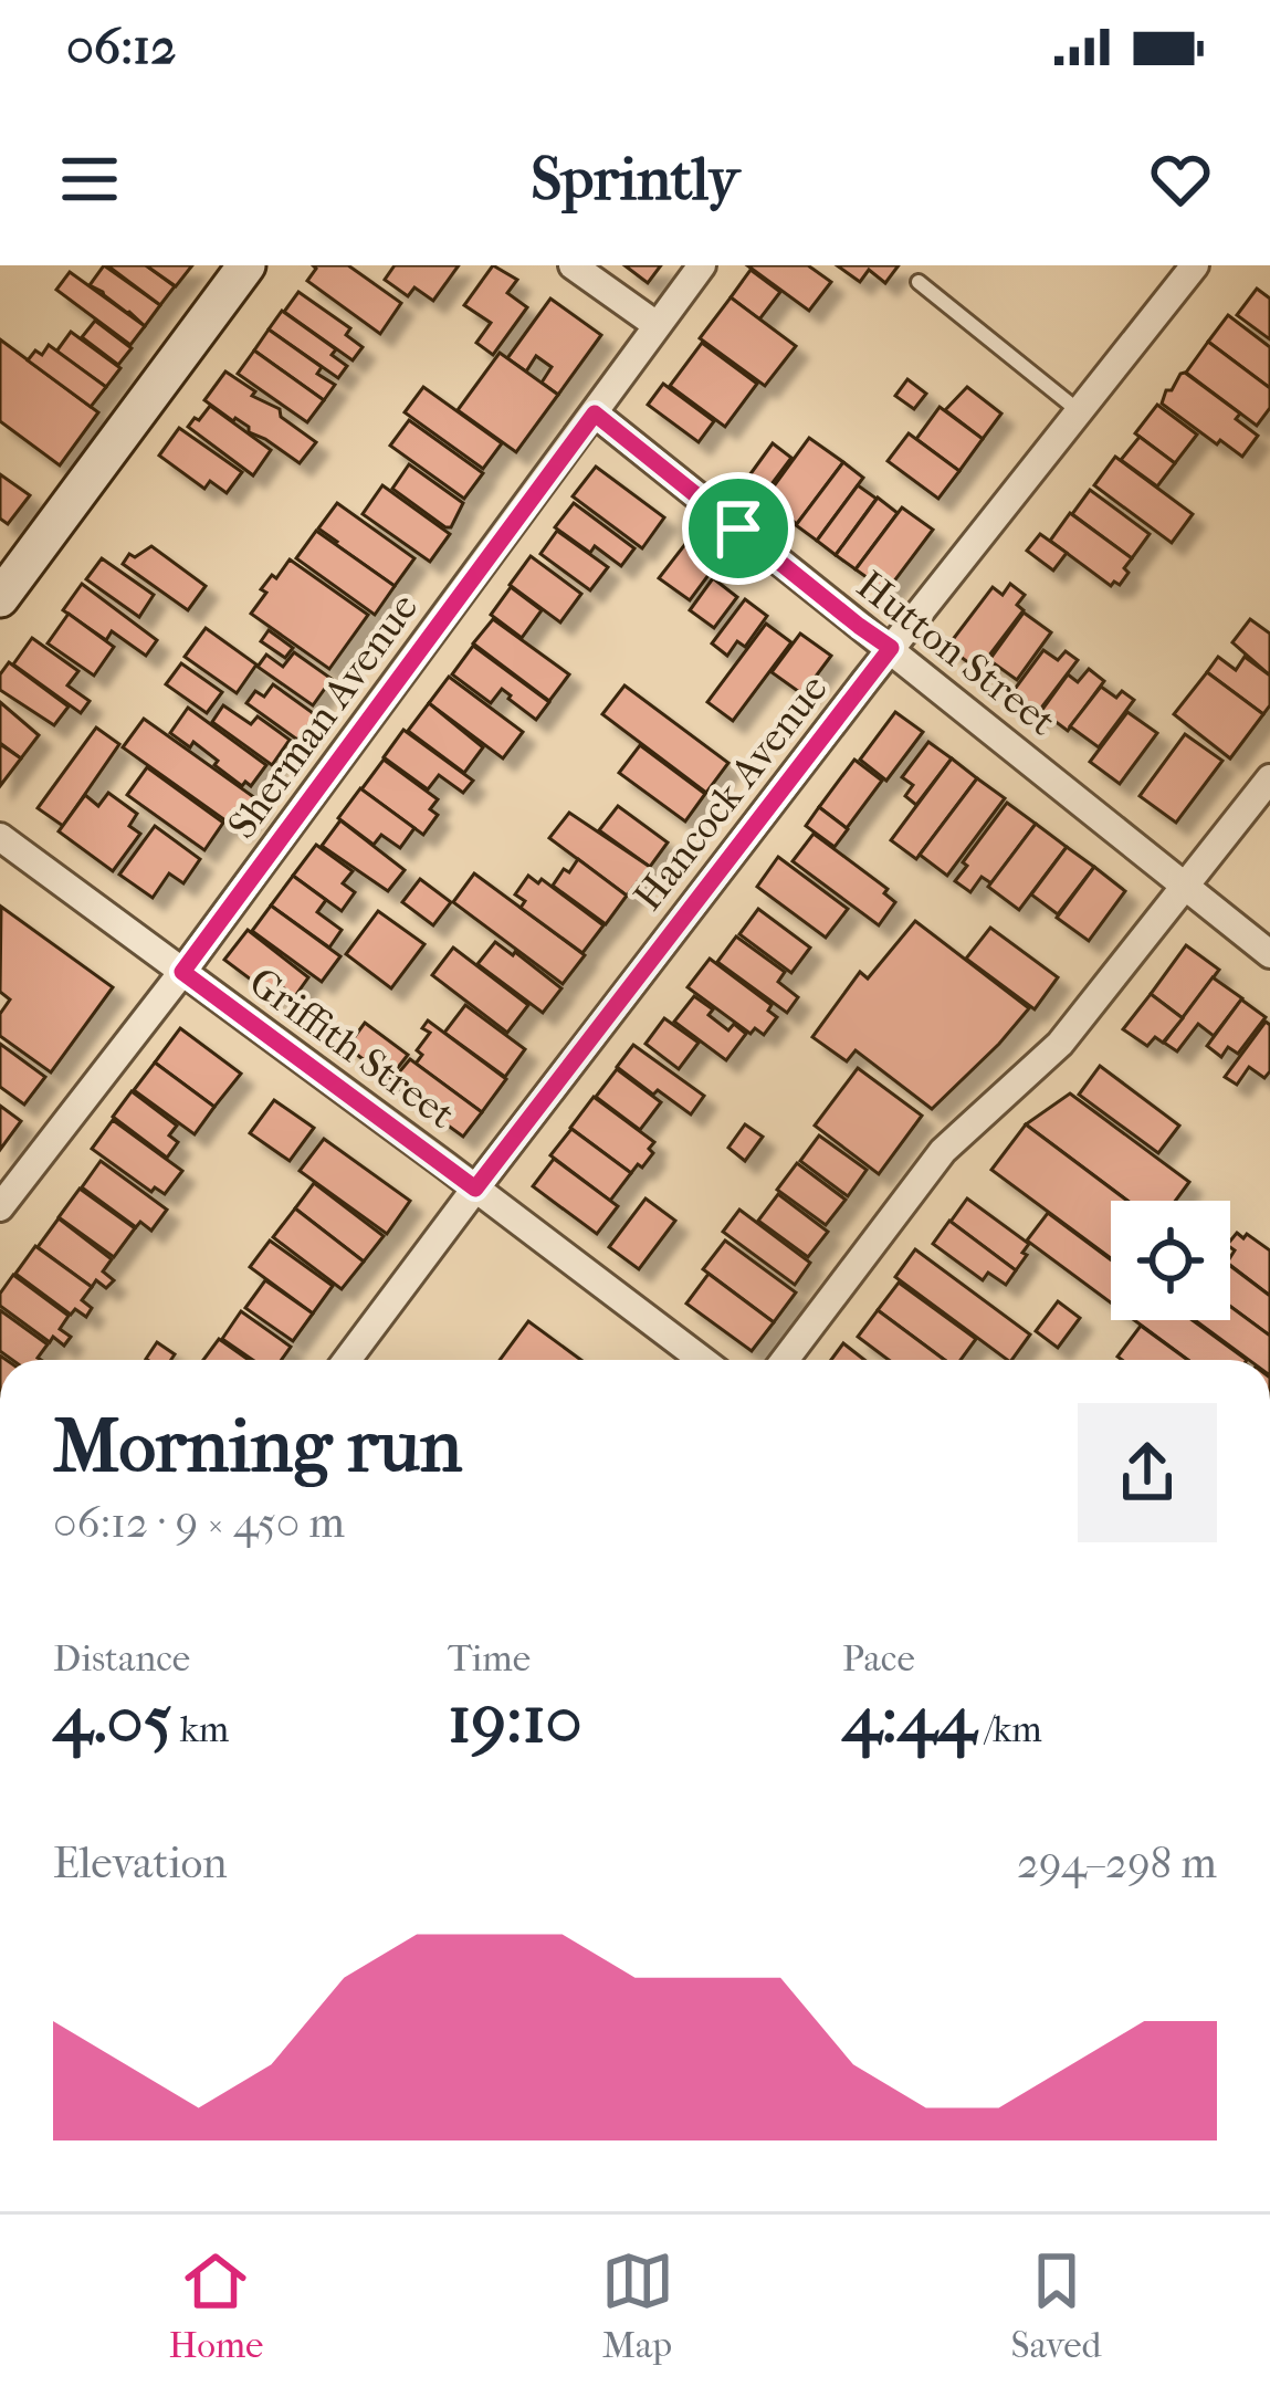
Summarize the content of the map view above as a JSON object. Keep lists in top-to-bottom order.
{
  "streets": {
    "street": [
      "Hutton Street",
      "Sherman Avenue",
      "Hancock Avenue",
      "Griffith Street"
    ]
  },
  "crossings": [
    ["Hutton Street", "Sherman Avenue"],
    ["Hutton Street", "Hancock Avenue"],
    ["Sherman Avenue", "Griffith Street"],
    ["Hancock Avenue", "Griffith Street"]
  ],
  "page": {
    "status": "06:12",
    "header": "Sprintly",
    "heading": ["Morning run", "06:12 · 9 × 450 m"],
    "stats": [
      ["Distance", "4.05 km"],
      ["Time", "19:10"],
      ["Pace", "4:44 /km"]
    ],
    "chart": ["Elevation", "294–298 m"],
    "tabs": ["Home", "Map", "Saved"]
  }
}
